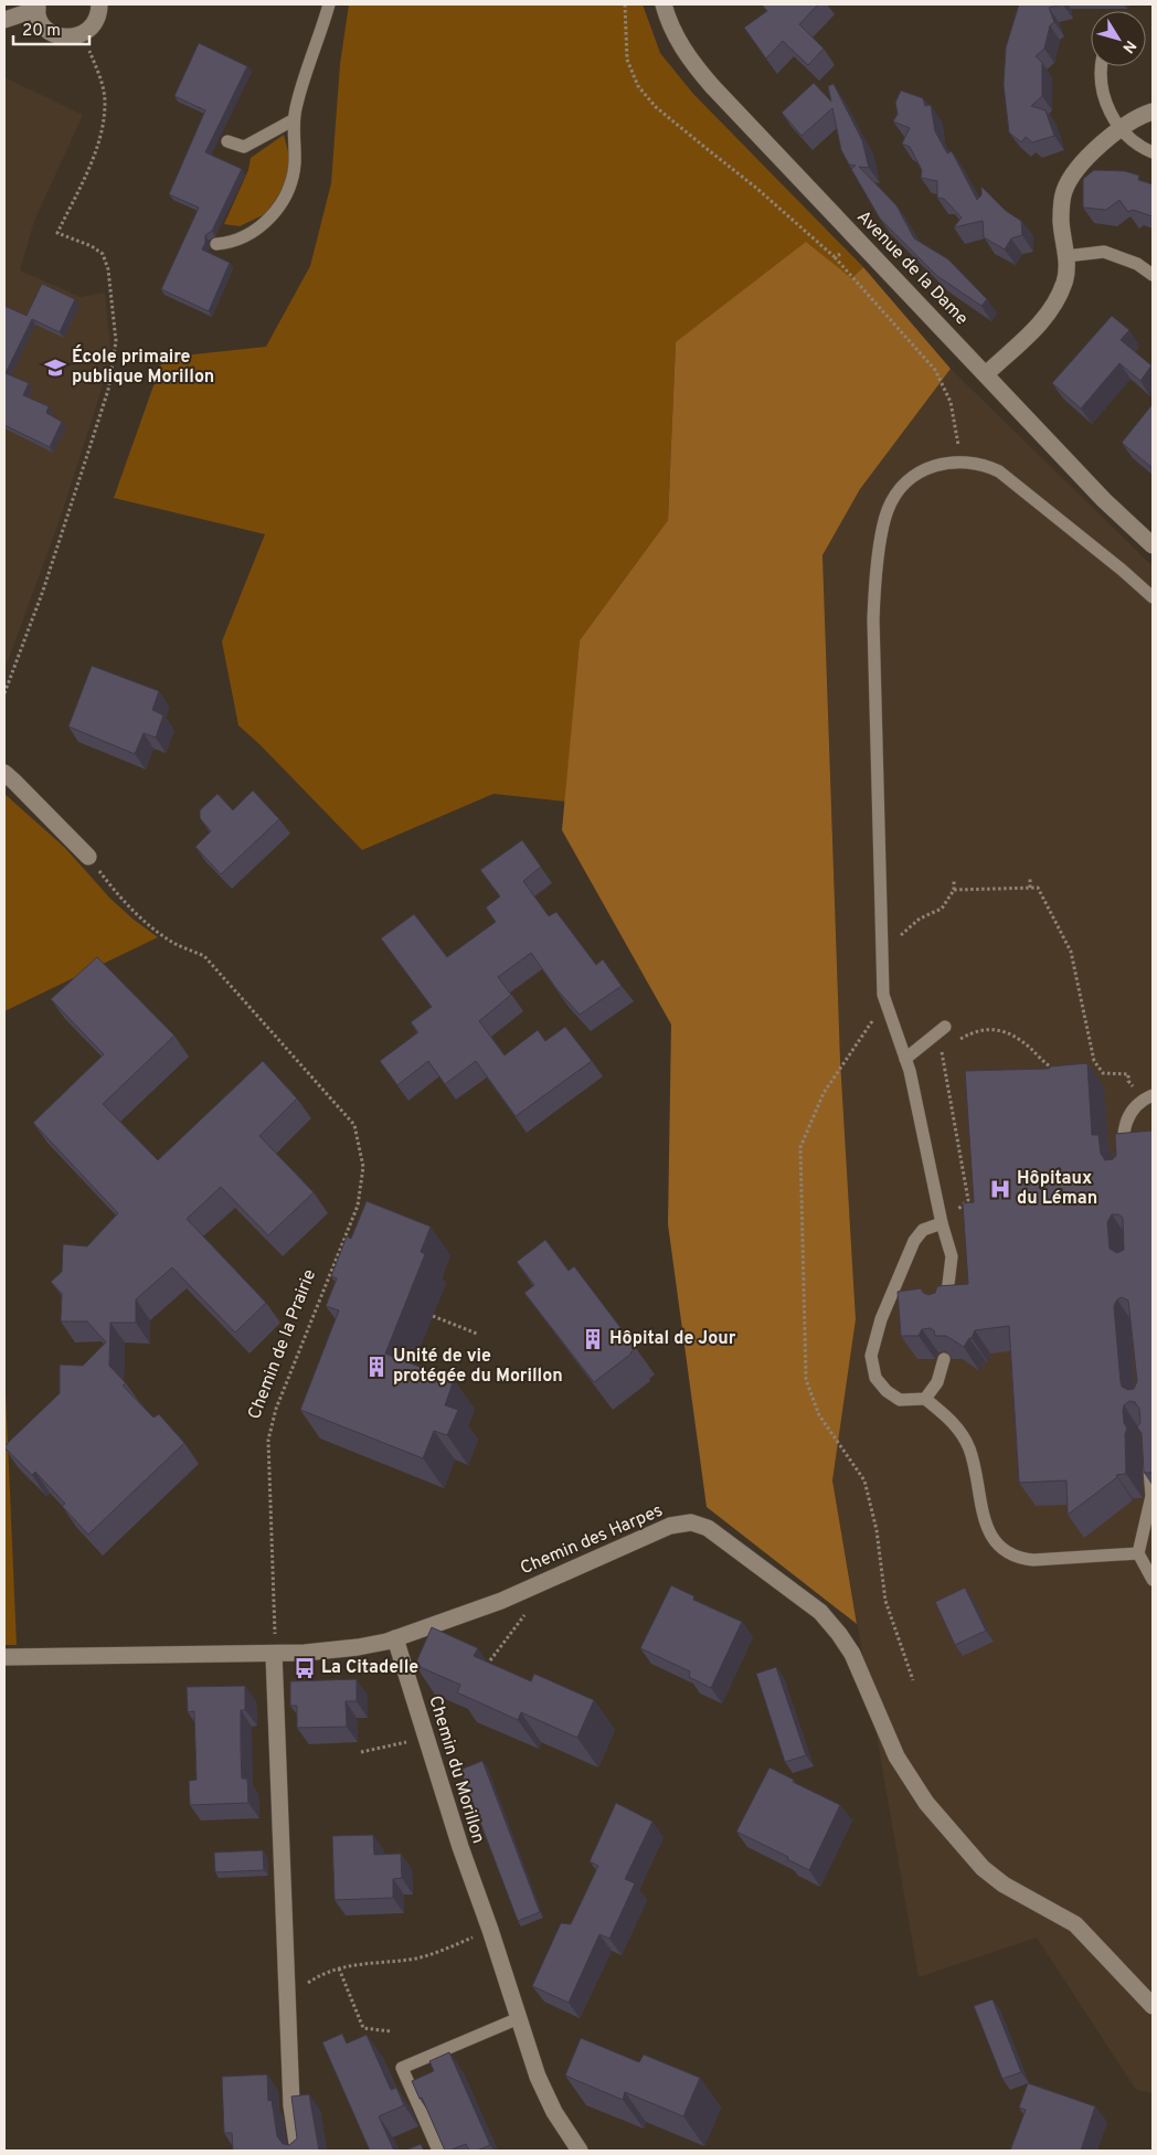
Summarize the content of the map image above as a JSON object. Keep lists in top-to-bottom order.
{
  "streets": {
    "street": ["Avenue de la Dame", "Chemin des Harpes", "Chemin du Morillon"],
    "path": ["Chemin de la Prairie"]
  },
  "crossings": [
    ["Chemin des Harpes", "Chemin du Morillon"]
  ],
  "places": {
    "school or university": ["École primaire publique Morillon"],
    "hospital": ["Hôpitaux du Léman"],
    "building": ["Hôpital de Jour", "Unité de vie protégée du Morillon"],
    "bus stop": ["La Citadelle"]
  },
  "scale_bar": "20 m",
  "north": "bottom right"
}
